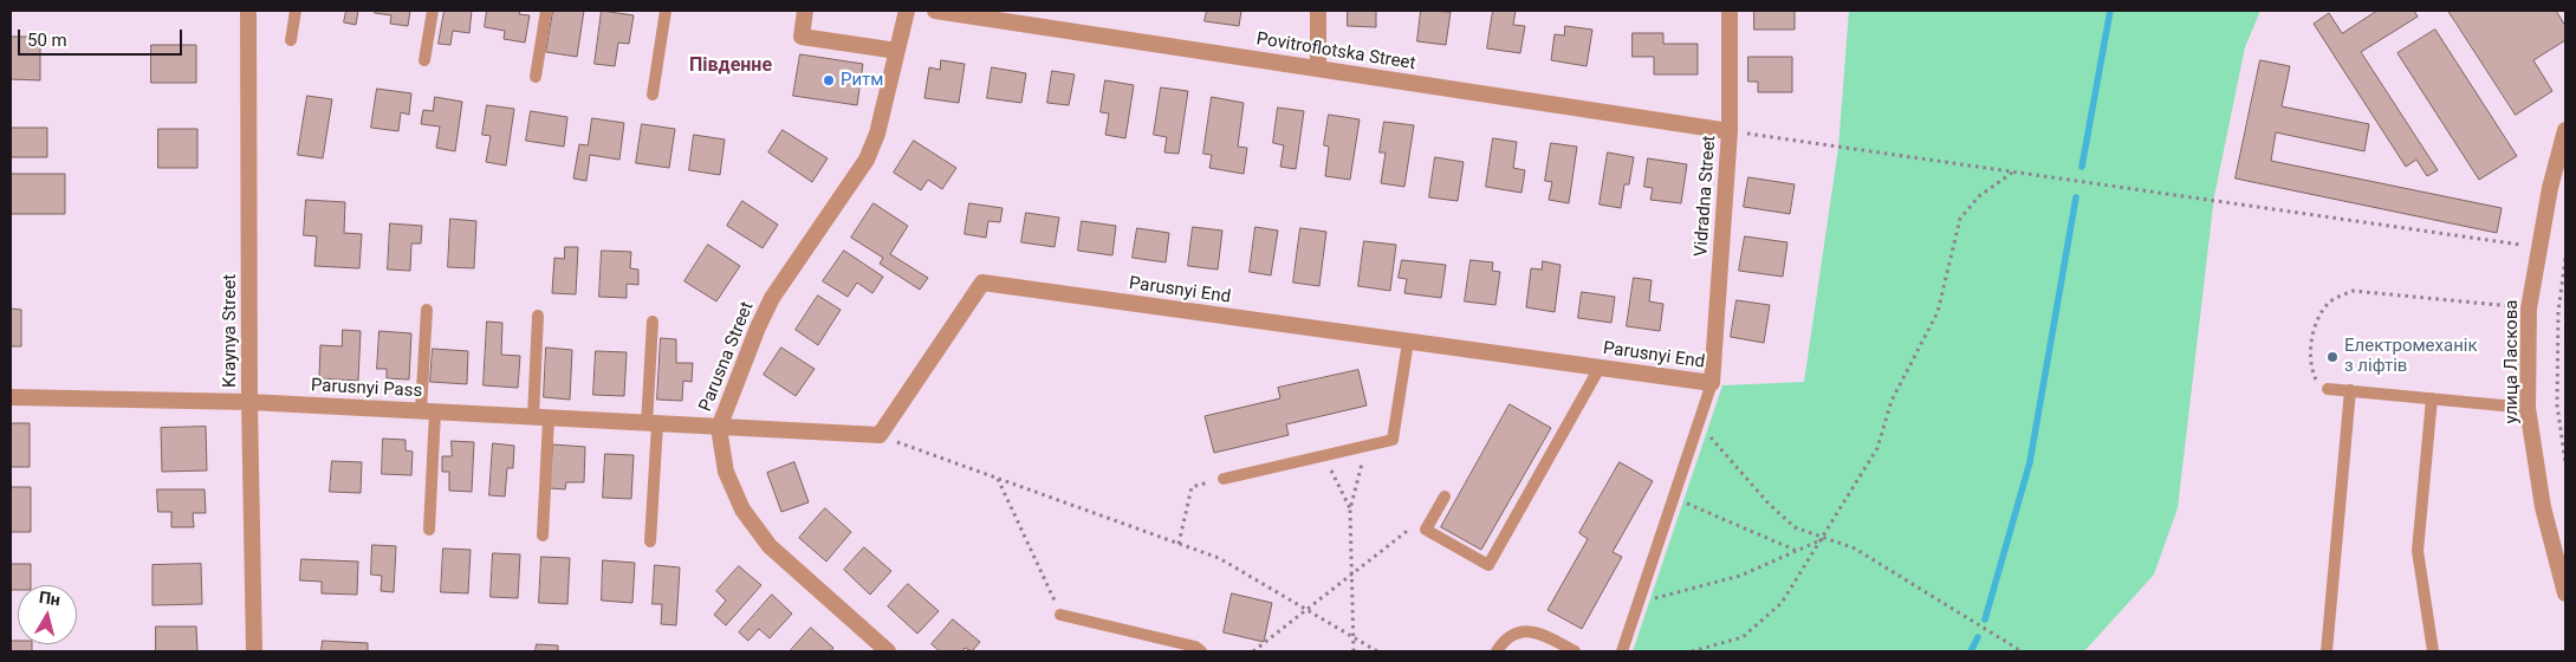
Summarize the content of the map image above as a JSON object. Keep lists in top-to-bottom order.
{
  "streets": {
    "street": [
      "Povitroflotska Street",
      "Vidradna Street",
      "Parusnyi End",
      "Kraynya Street",
      "Parusna Street",
      "улица Ласкова",
      "Parusnyi Pass"
    ]
  },
  "crossings": [
    ["Povitroflotska Street", "Vidradna Street"],
    ["Vidradna Street", "Parusnyi End"],
    ["Kraynya Street", "Parusnyi Pass"],
    ["Parusna Street", "Parusnyi Pass"]
  ],
  "districts": ["Південне"],
  "places": ["Ритм", "Електромеханік з ліфтів"],
  "scale_bar": "50 m",
  "north": "top"
}
